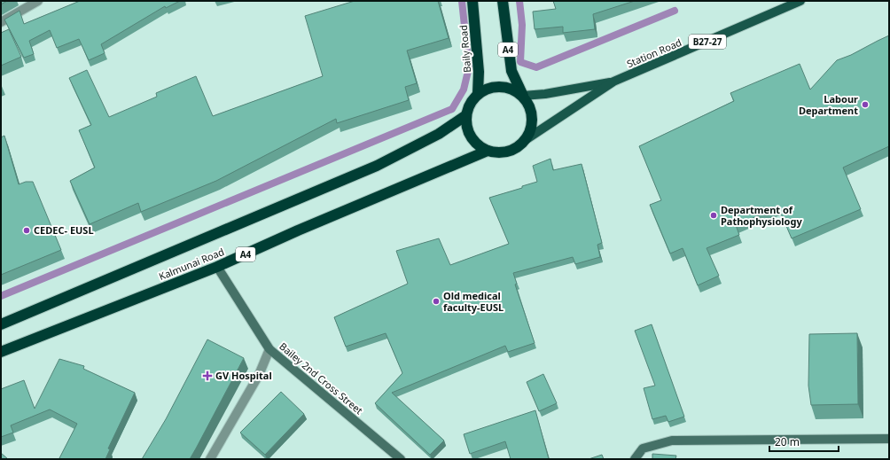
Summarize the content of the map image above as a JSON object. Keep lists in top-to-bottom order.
{
  "streets": {
    "highway": ["Baily Road", "A4", "Kalmunai Road"],
    "main road": ["B27-27", "Station Road"],
    "street": ["Bailey 2nd Cross Street"]
  },
  "crossings": [
    ["Baily Road", "A4"],
    ["Baily Road", "Station Road"],
    ["Baily Road", "Kalmunai Road"],
    ["A4", "Station Road"],
    ["A4", "Kalmunai Road"],
    ["Station Road", "Kalmunai Road"],
    ["Kalmunai Road", "Bailey 2nd Cross Street"]
  ],
  "places": {
    "other": [
      "Labour Department",
      "Department of Pathophysiology",
      "CEDEC- EUSL",
      "Old medical faculty-EUSL"
    ],
    "health": ["GV Hospital"]
  },
  "scale_bar": "20 m"
}
